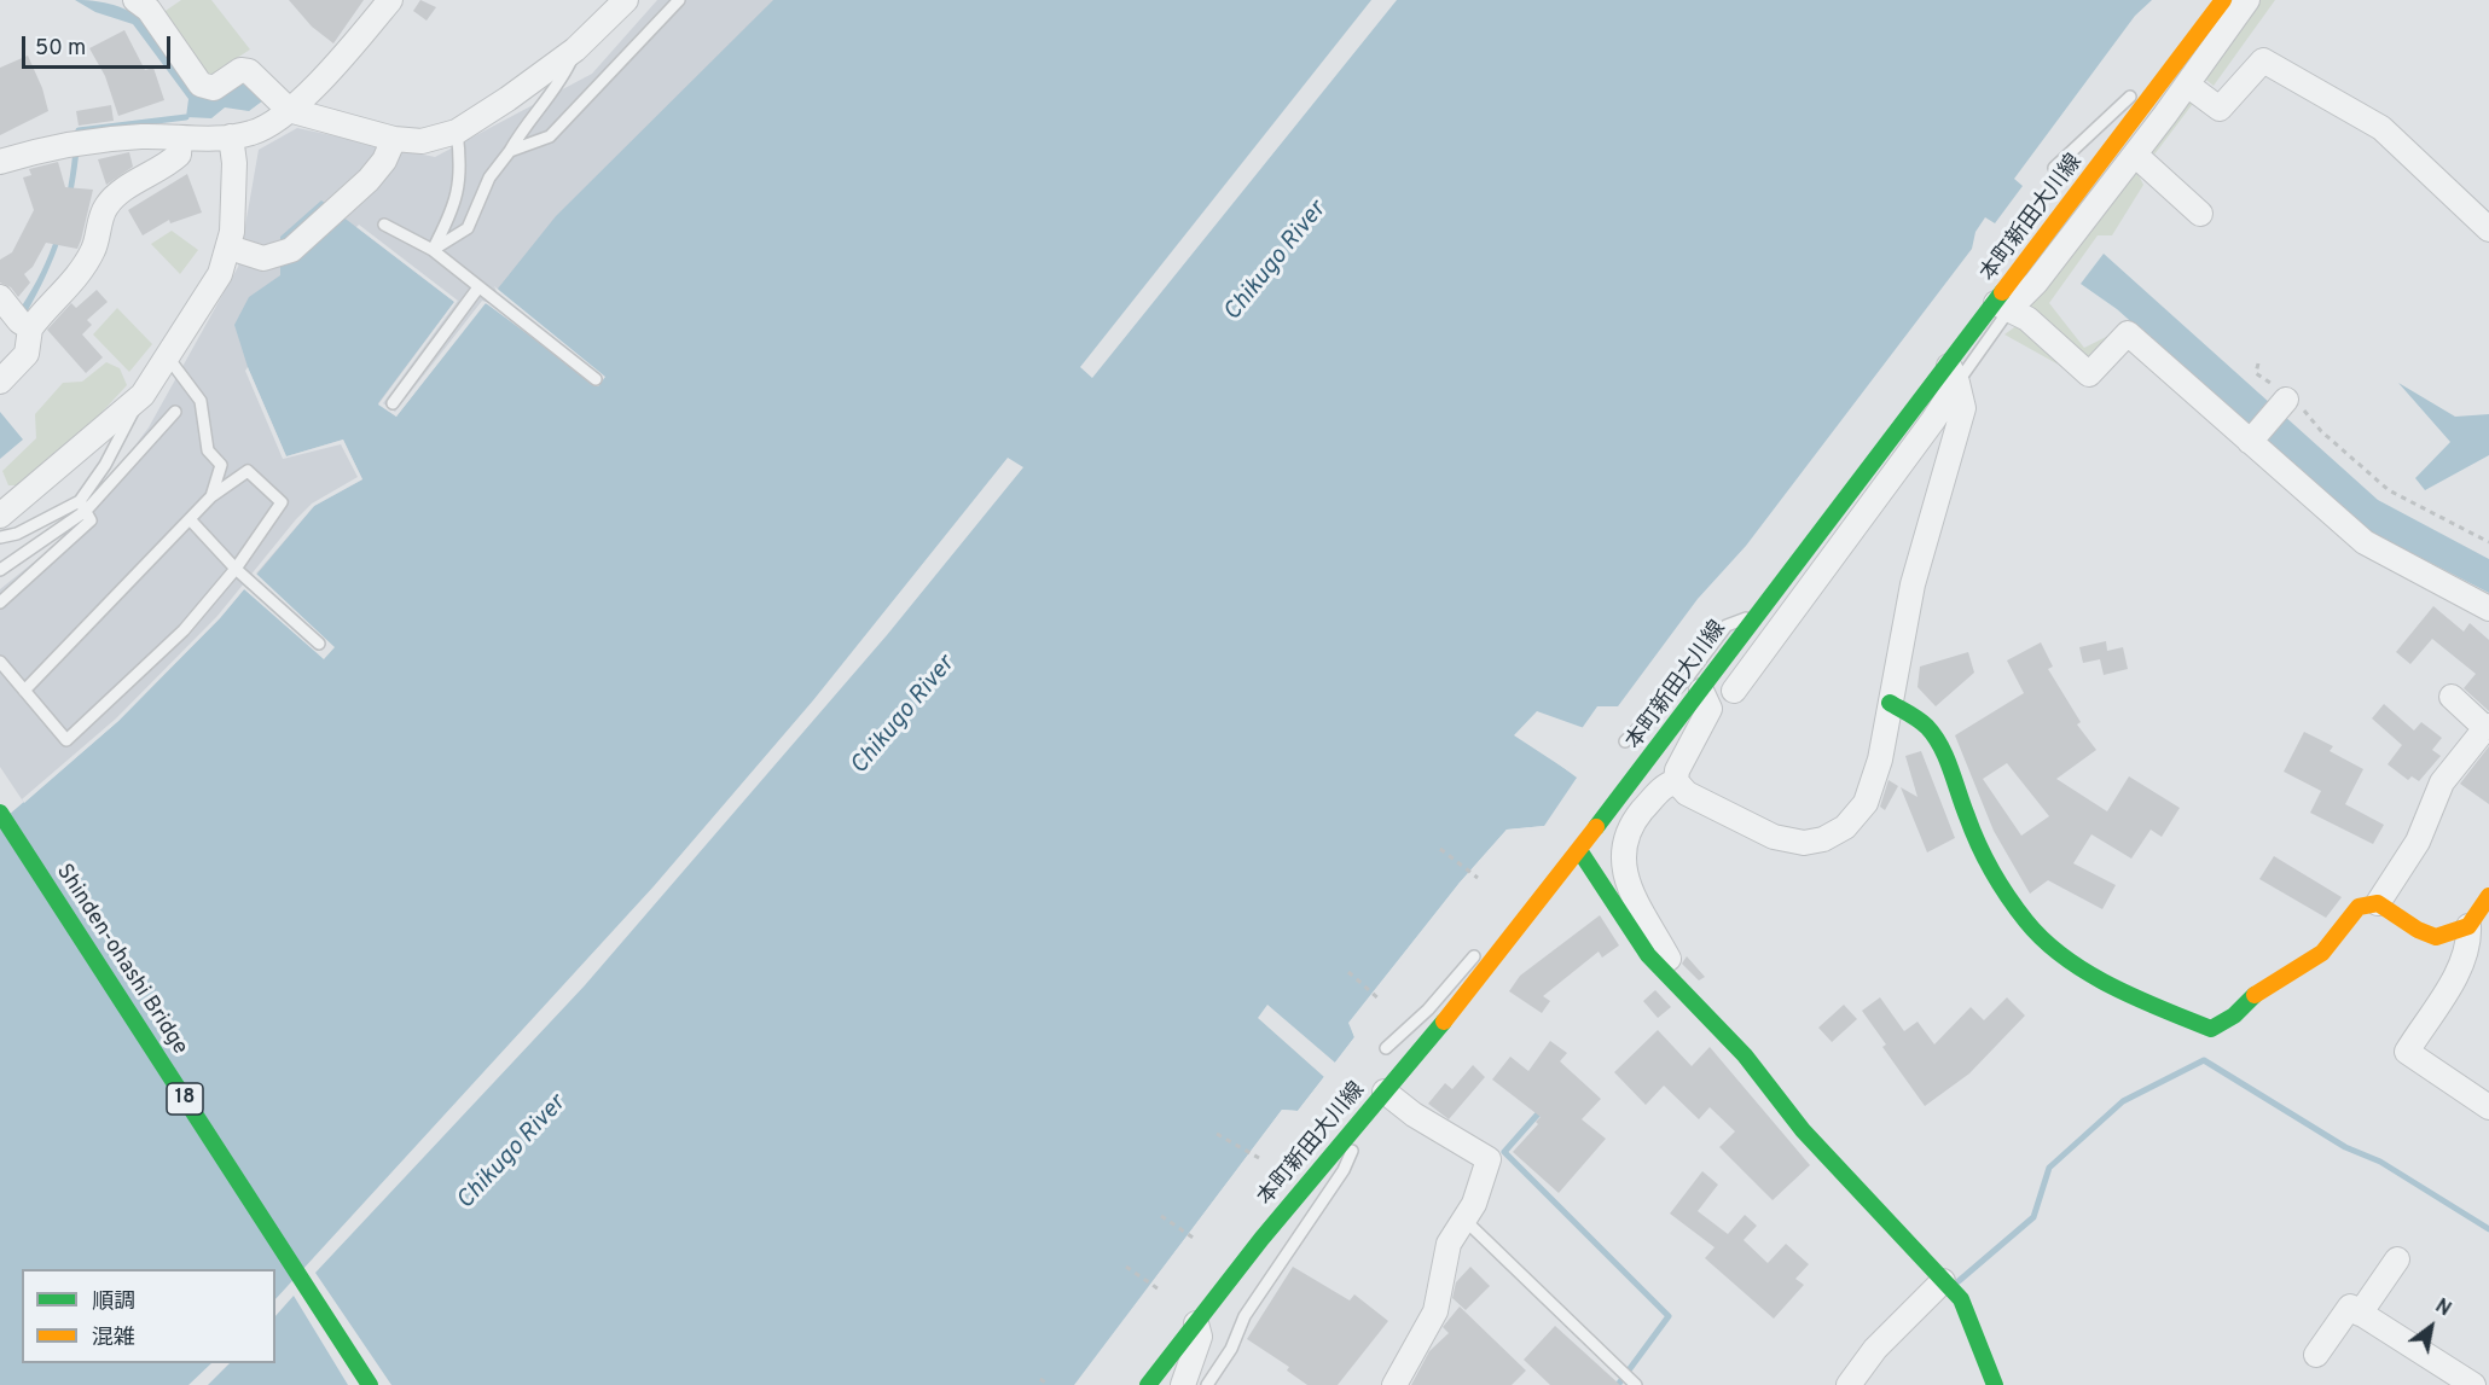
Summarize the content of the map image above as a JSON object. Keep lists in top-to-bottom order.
{
  "streets": {
    "main road": ["本町新田大川線", "Shinden-ohashi Bridge", "18"]
  },
  "water": ["Chikugo River"],
  "legend": ["順調", "混雑"],
  "scale_bar": "50 m",
  "north": "top right"
}
